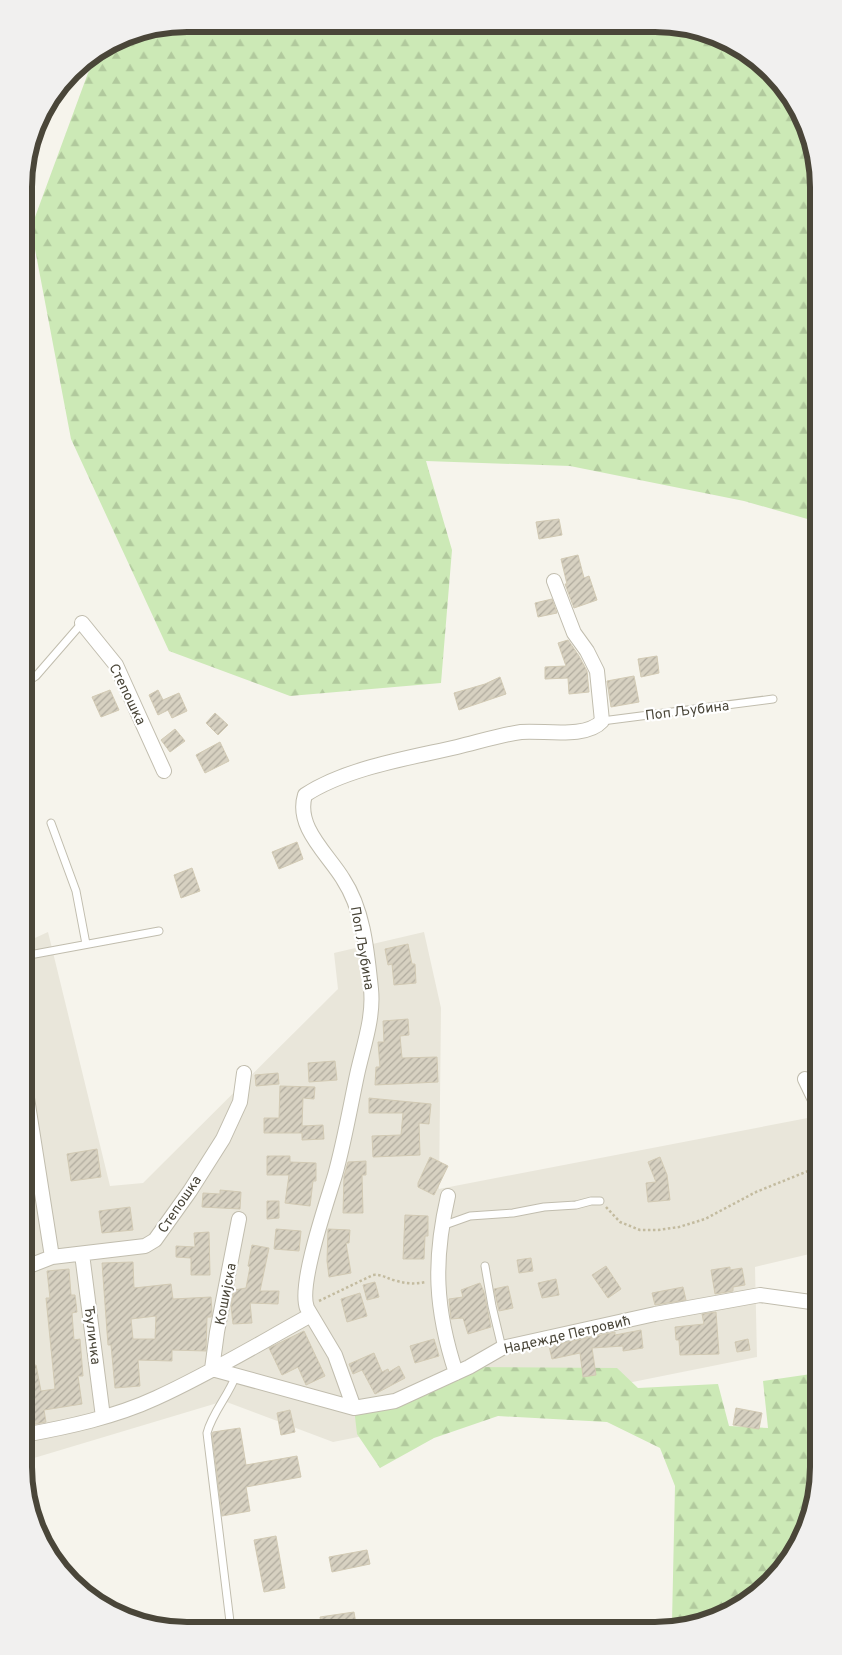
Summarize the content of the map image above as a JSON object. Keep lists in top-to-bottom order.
{
  "streets": {
    "street": [
      "Степошка",
      "Поп Љубина",
      "Кошијска",
      "Надежде Петровић",
      "Ђуличка"
    ]
  },
  "crossings": [
    ["Степошка", "Ђуличка"],
    ["Кошијска", "Надежде Петровић"]
  ]
}
